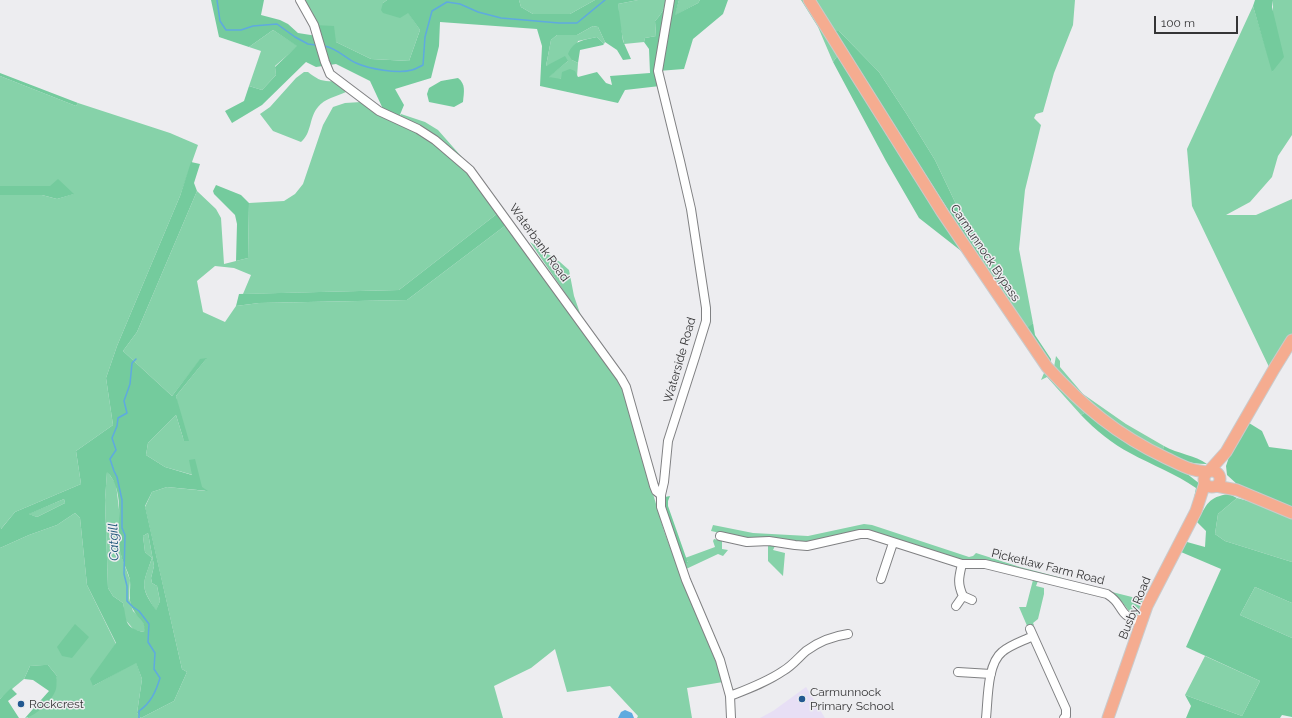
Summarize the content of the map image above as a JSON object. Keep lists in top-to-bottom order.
{
  "streets": {
    "main road": ["Carmunnock Bypass", "Busby Road"],
    "street": ["Waterbank Road", "Waterside Road", "Picketlaw Farm Road"]
  },
  "crossings": [
    ["Waterbank Road", "Waterside Road"],
    ["Carmunnock Bypass", "Busby Road"],
    ["Picketlaw Farm Road", "Busby Road"]
  ],
  "water": ["Catgill"],
  "places": ["Carmunnock Primary School", "Rockcrest"],
  "scale_bar": "100 m"
}
